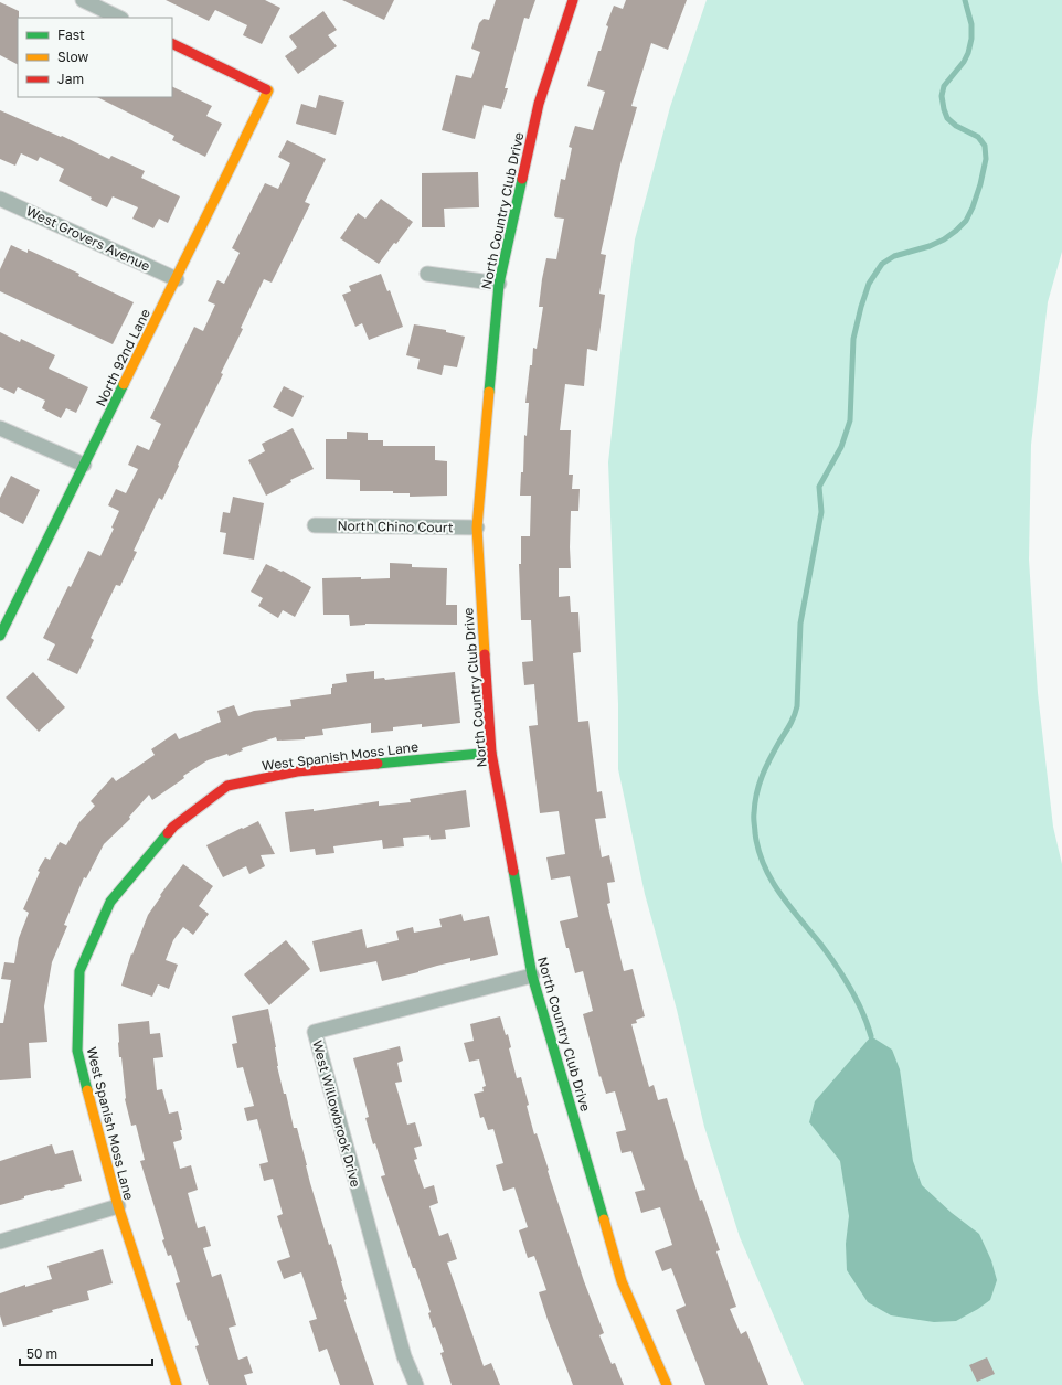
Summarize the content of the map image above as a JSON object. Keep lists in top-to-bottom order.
{
  "streets": {
    "street": [
      "North Country Club Drive",
      "West Grovers Avenue",
      "North 92nd Lane",
      "North Chino Court",
      "West Spanish Moss Lane",
      "West Willowbrook Drive"
    ]
  },
  "crossings": [
    ["North Country Club Drive", "North Chino Court"],
    ["North Country Club Drive", "West Spanish Moss Lane"],
    ["North Country Club Drive", "West Willowbrook Drive"],
    ["West Grovers Avenue", "North 92nd Lane"]
  ],
  "legend": ["Fast", "Slow", "Jam"],
  "scale_bar": "50 m"
}
